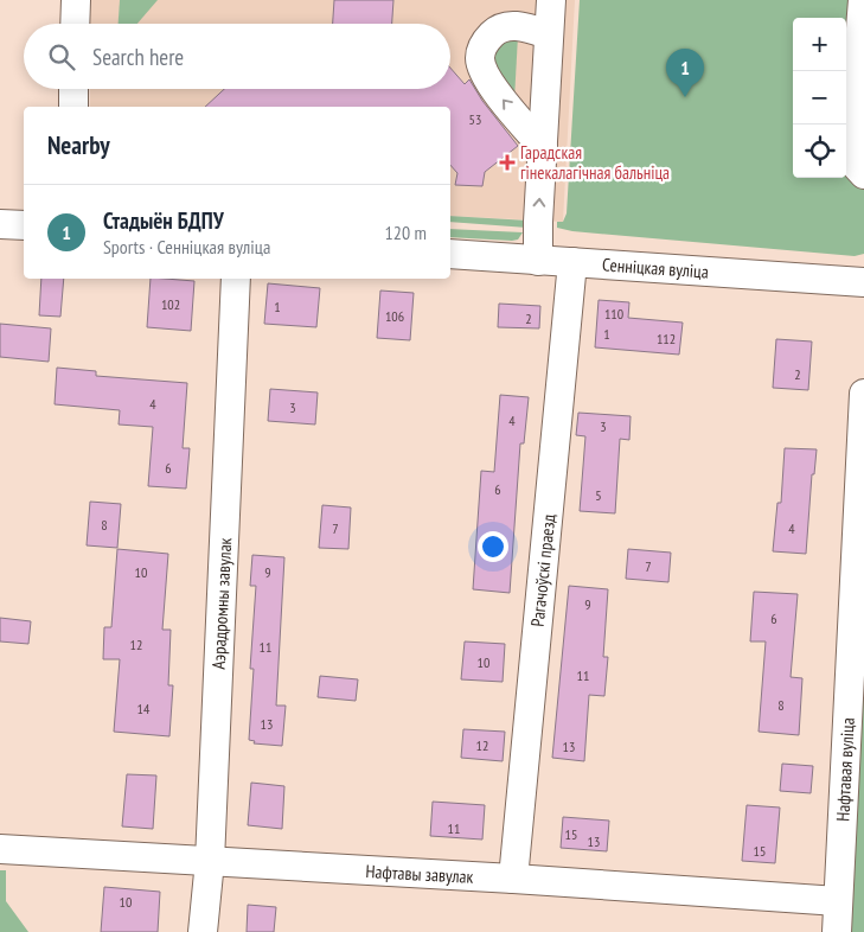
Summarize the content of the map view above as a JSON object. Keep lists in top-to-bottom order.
{
  "streets": {
    "street": [
      "Сенніцкая вуліца",
      "Рагачоўскі праезд",
      "Аэрадромны завулак",
      "Нафтавая вуліца",
      "Нафтавы завулак"
    ]
  },
  "crossings": [
    ["Сенніцкая вуліца", "Рагачоўскі праезд"],
    ["Рагачоўскі праезд", "Нафтавы завулак"],
    ["Аэрадромны завулак", "Нафтавы завулак"],
    ["Нафтавая вуліца", "Нафтавы завулак"]
  ],
  "places": {
    "health": ["Гарадская гінекалагічная бальніца"]
  },
  "house_numbers": [
    "53",
    "102",
    "1",
    "110",
    "106",
    "2",
    "1",
    "112",
    "2",
    "4",
    "3",
    "4",
    "3",
    "6",
    "6",
    "5",
    "8",
    "7",
    "4",
    "7",
    "10",
    "9",
    "9",
    "6",
    "12",
    "11",
    "10",
    "11",
    "8",
    "14",
    "13",
    "12",
    "13",
    "11",
    "15",
    "13",
    "15",
    "10"
  ],
  "page": {
    "map_buttons": ["+", "−"],
    "search": "Search here",
    "pins": "1",
    "heading": "Nearby",
    "list": [
      {
        "mark": "1",
        "name": "Стадыён БДПУ",
        "note": "Sports · Сенніцкая вуліца",
        "value": "120 m"
      }
    ]
  }
}
